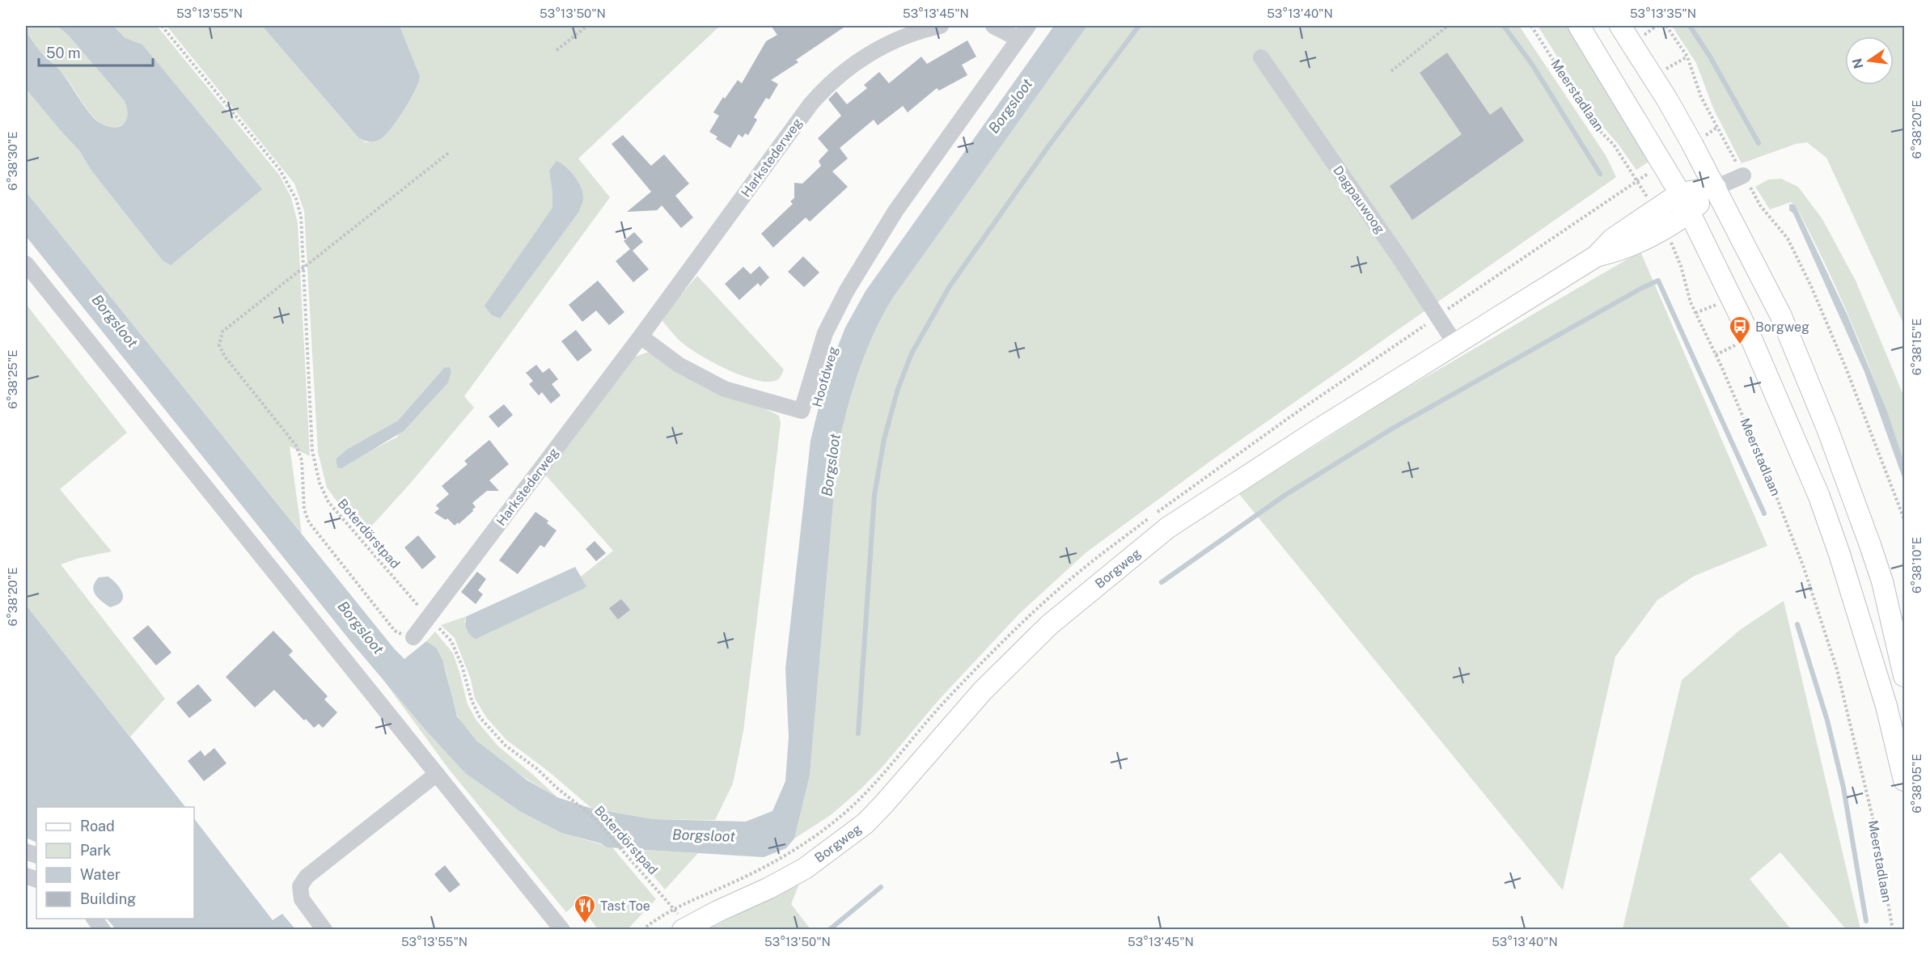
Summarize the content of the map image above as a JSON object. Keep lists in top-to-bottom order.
{
  "streets": {
    "main road": ["Borgweg"],
    "street": ["Harkstederweg", "Dagpauwoog", "Hoofdweg"],
    "path": ["Meerstadlaan", "Boterdörstpad"]
  },
  "crossings": [
    ["Meerstadlaan", "Borgweg"],
    ["Harkstederweg", "Hoofdweg"],
    ["Harkstederweg", "Boterdörstpad"],
    ["Dagpauwoog", "Borgweg"]
  ],
  "water": ["Borgsloot"],
  "places": {
    "bus stop": ["Borgweg"],
    "restaurant": ["Tast Toe"]
  },
  "legend": [
    "Road",
    "Park",
    "Water",
    "Building"
  ],
  "scale_bar": "50 m",
  "north": "left",
  "coordinates": [
    "53°13'55\"N",
    "53°13'50\"N",
    "53°13'45\"N",
    "53°13'40\"N",
    "53°13'35\"N",
    "6°38'20\"E",
    "6°38'30\"E",
    "6°38'15\"E",
    "6°38'25\"E",
    "6°38'10\"E",
    "6°38'05\"E"
  ]
}
